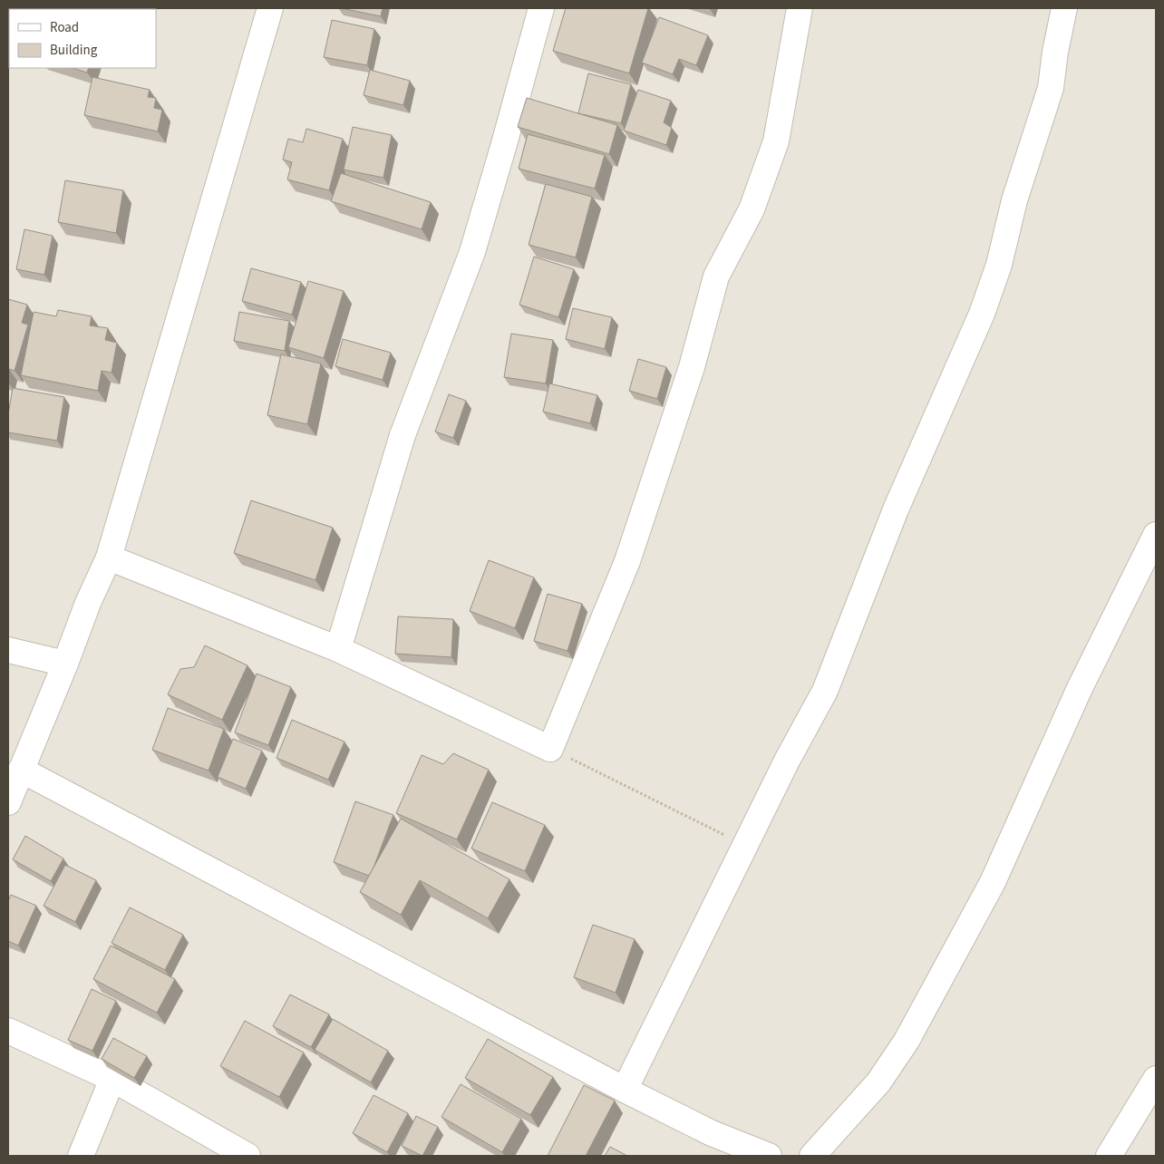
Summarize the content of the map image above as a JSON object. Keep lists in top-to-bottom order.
{
  "legend": ["Road", "Building"]
}
